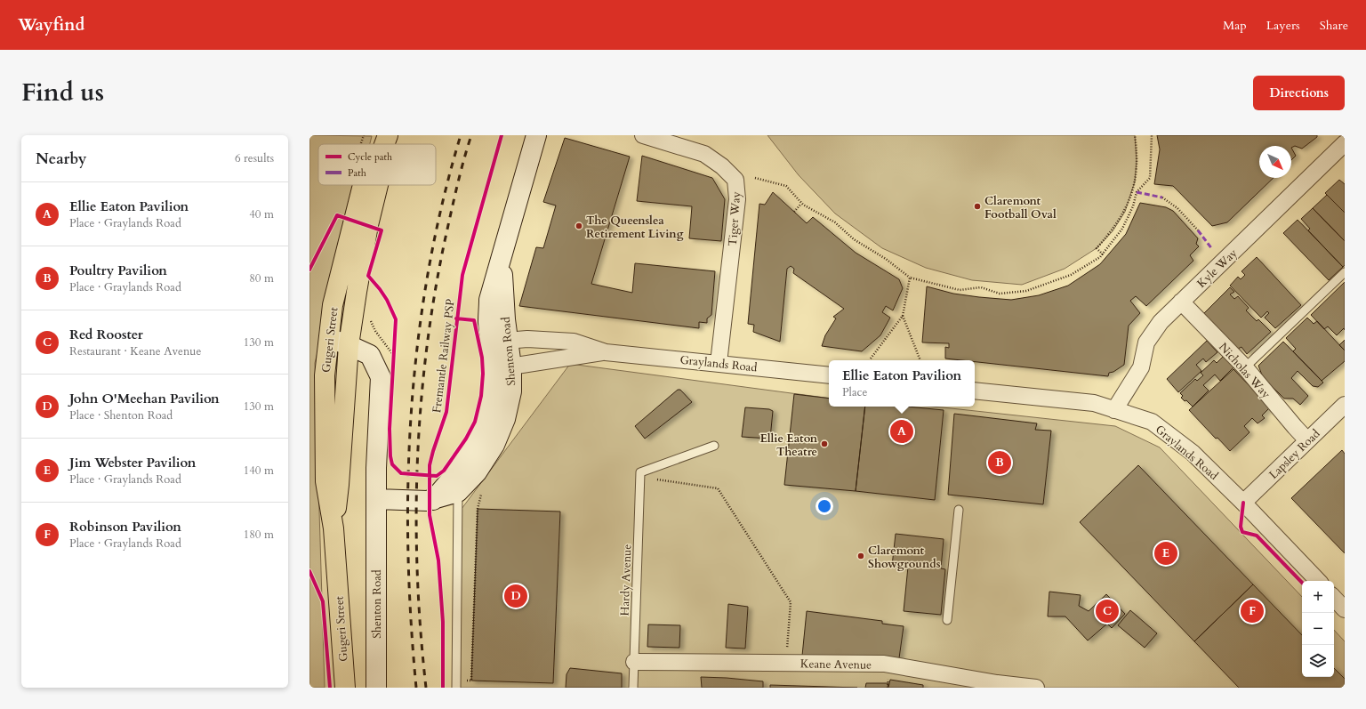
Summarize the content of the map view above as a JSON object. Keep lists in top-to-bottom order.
{
  "streets": {
    "main road": ["Gugeri Street", "Shenton Road"],
    "street": [
      "Tiger Way",
      "Kyle Way",
      "Graylands Road",
      "Nicholas Way",
      "Lapsley Road",
      "Keane Avenue"
    ],
    "lane": ["Hardy Avenue"],
    "cycle path": ["Fremantle Railway PSP"]
  },
  "crossings": [
    ["Tiger Way", "Graylands Road"],
    ["Kyle Way", "Graylands Road"],
    ["Kyle Way", "Nicholas Way"],
    ["Gugeri Street", "Shenton Road"],
    ["Shenton Road", "Graylands Road"],
    ["Graylands Road", "Lapsley Road"],
    ["Nicholas Way", "Lapsley Road"],
    ["Hardy Avenue", "Keane Avenue"]
  ],
  "places": [
    "Claremont Football Oval",
    "The Queenslea Retirement Living",
    "Ellie Eaton Theatre",
    "Claremont Showgrounds"
  ],
  "legend": ["Cycle path", "Path"],
  "north": "bottom right",
  "page": {
    "header": "Wayfind",
    "nav": ["Map", "Layers", "Share"],
    "title": "Find us",
    "buttons": "Directions",
    "heading": ["Nearby", "6 results"],
    "list": [
      {
        "mark": "A",
        "name": "Ellie Eaton Pavilion",
        "note": "Place · Graylands Road",
        "value": "40 m"
      },
      {
        "mark": "B",
        "name": "Poultry Pavilion",
        "note": "Place · Graylands Road",
        "value": "80 m"
      },
      {
        "mark": "C",
        "name": "Red Rooster",
        "note": "Restaurant · Keane Avenue",
        "value": "130 m"
      },
      {
        "mark": "D",
        "name": "John O'Meehan Pavilion",
        "note": "Place · Shenton Road",
        "value": "130 m"
      },
      {
        "mark": "E",
        "name": "Jim Webster Pavilion",
        "note": "Place · Graylands Road",
        "value": "140 m"
      },
      {
        "mark": "F",
        "name": "Robinson Pavilion",
        "note": "Place · Graylands Road",
        "value": "180 m"
      }
    ],
    "popup": ["Ellie Eaton Pavilion", "Place"],
    "pins": [
      "A",
      "B",
      "E",
      "D",
      "C",
      "F"
    ],
    "map_buttons": ["+", "−"]
  }
}
